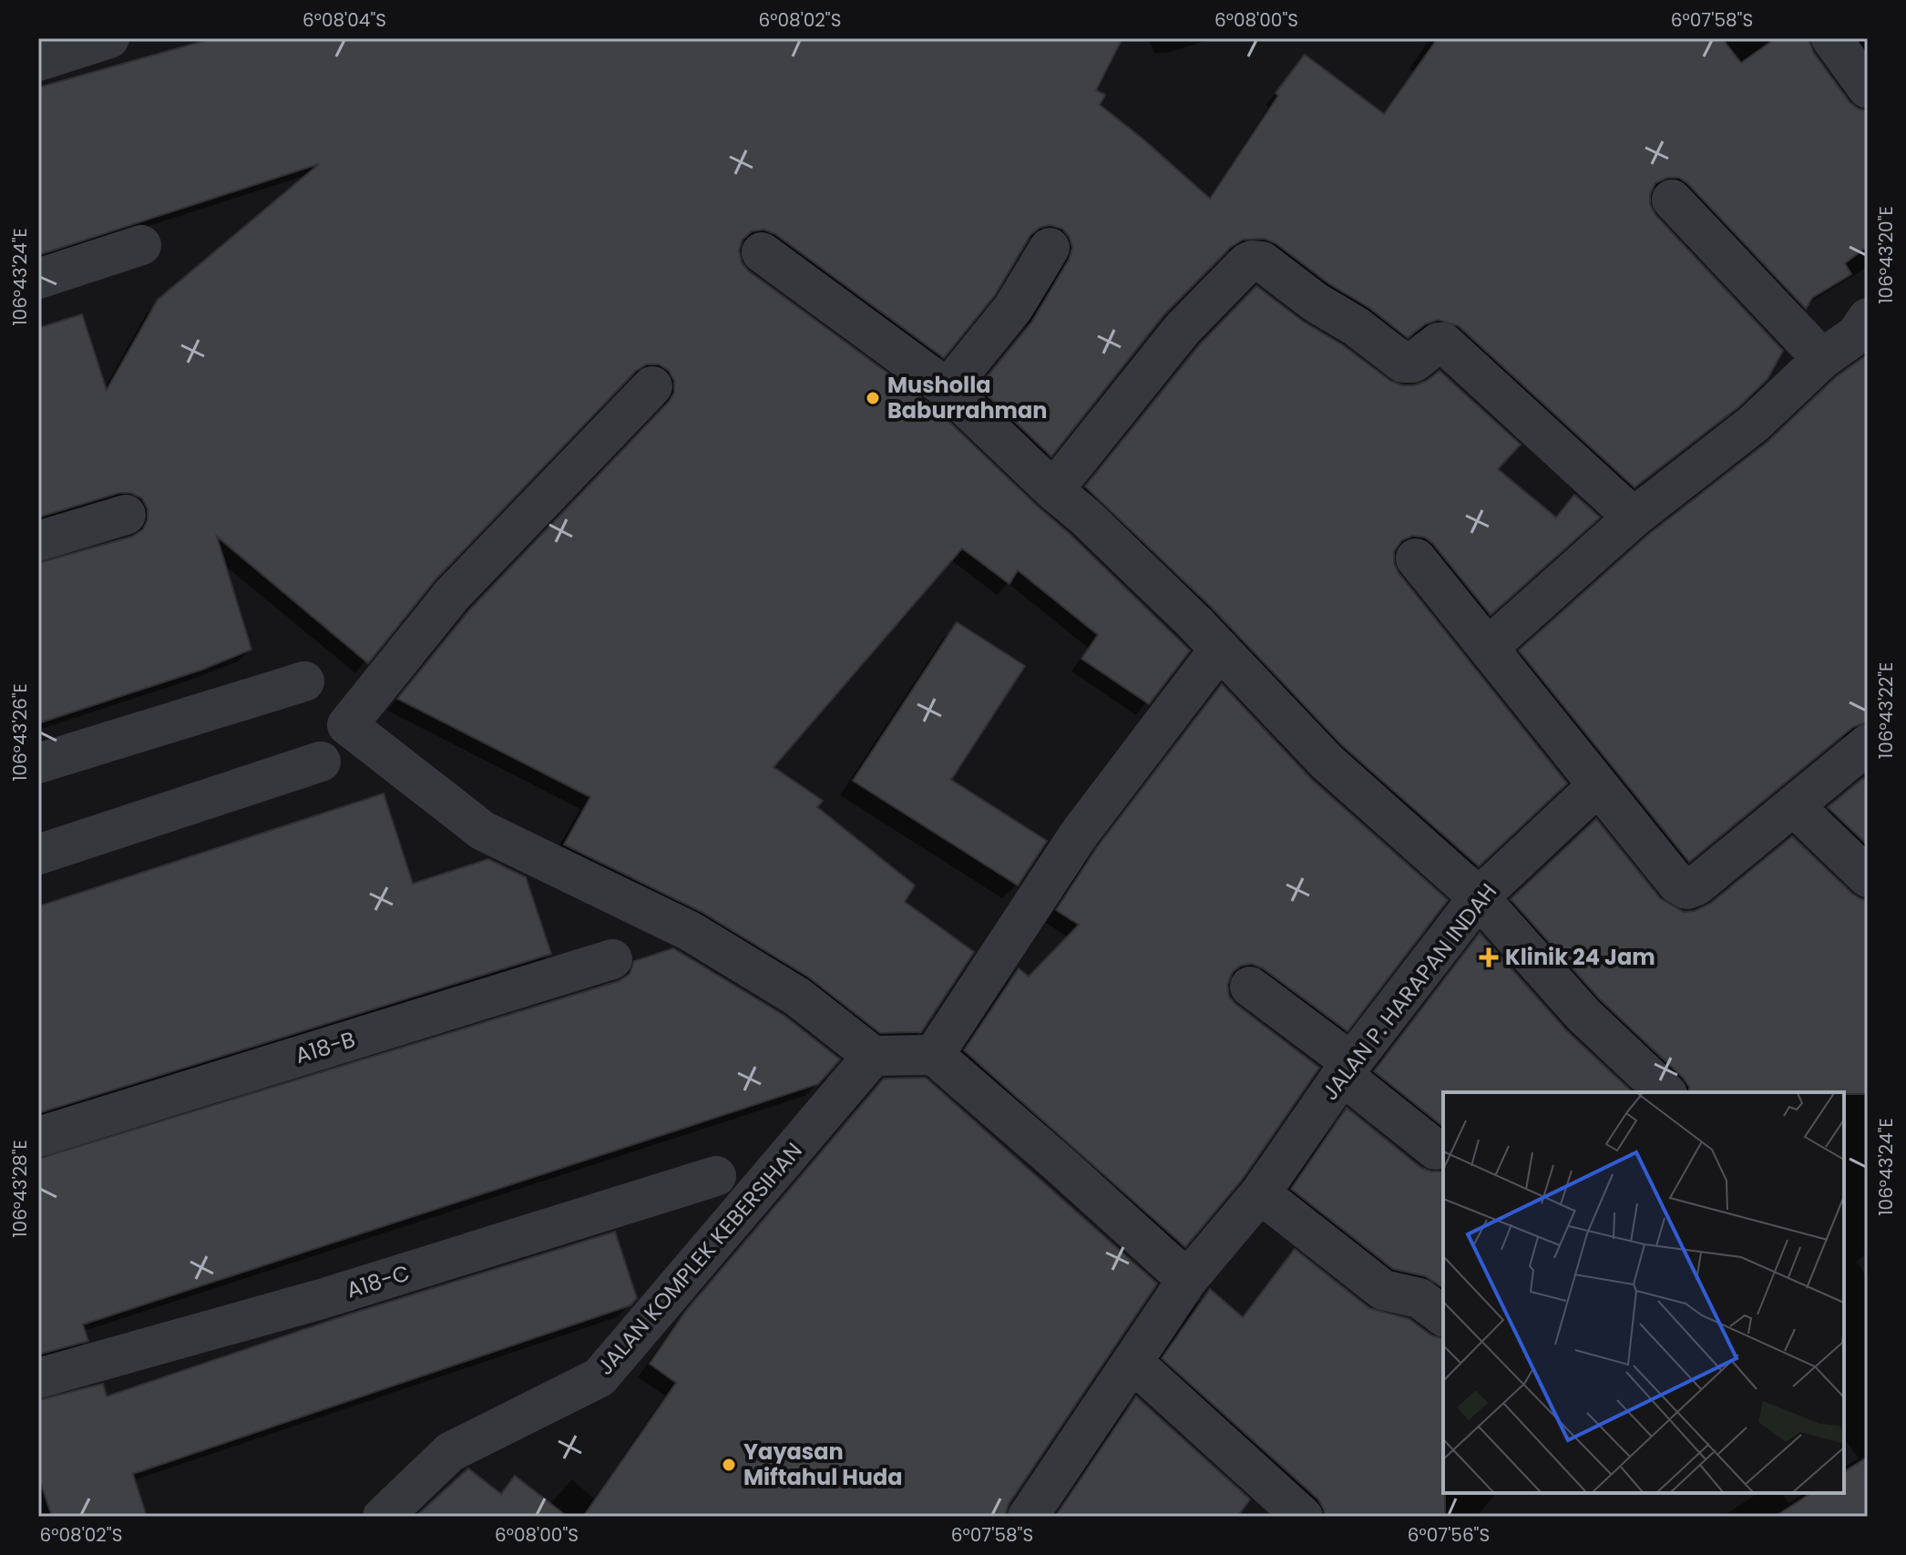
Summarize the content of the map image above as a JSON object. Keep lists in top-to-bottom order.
{
  "streets": {
    "street": [
      "JALAN P. HARAPAN INDAH",
      "A18-B",
      "JALAN KOMPLEK KEBERSIHAN",
      "A18-C"
    ]
  },
  "places": {
    "other": ["Musholla Baburrahman", "Yayasan Miftahul Huda"],
    "health": ["Klinik 24 Jam"]
  },
  "coordinates": [
    "6°08'04\"S",
    "6°08'02\"S",
    "6°08'00\"S",
    "6°07'58\"S",
    "106°43'20\"E",
    "106°43'24\"E",
    "106°43'22\"E",
    "106°43'26\"E",
    "106°43'28\"E",
    "6°07'56\"S"
  ]
}
